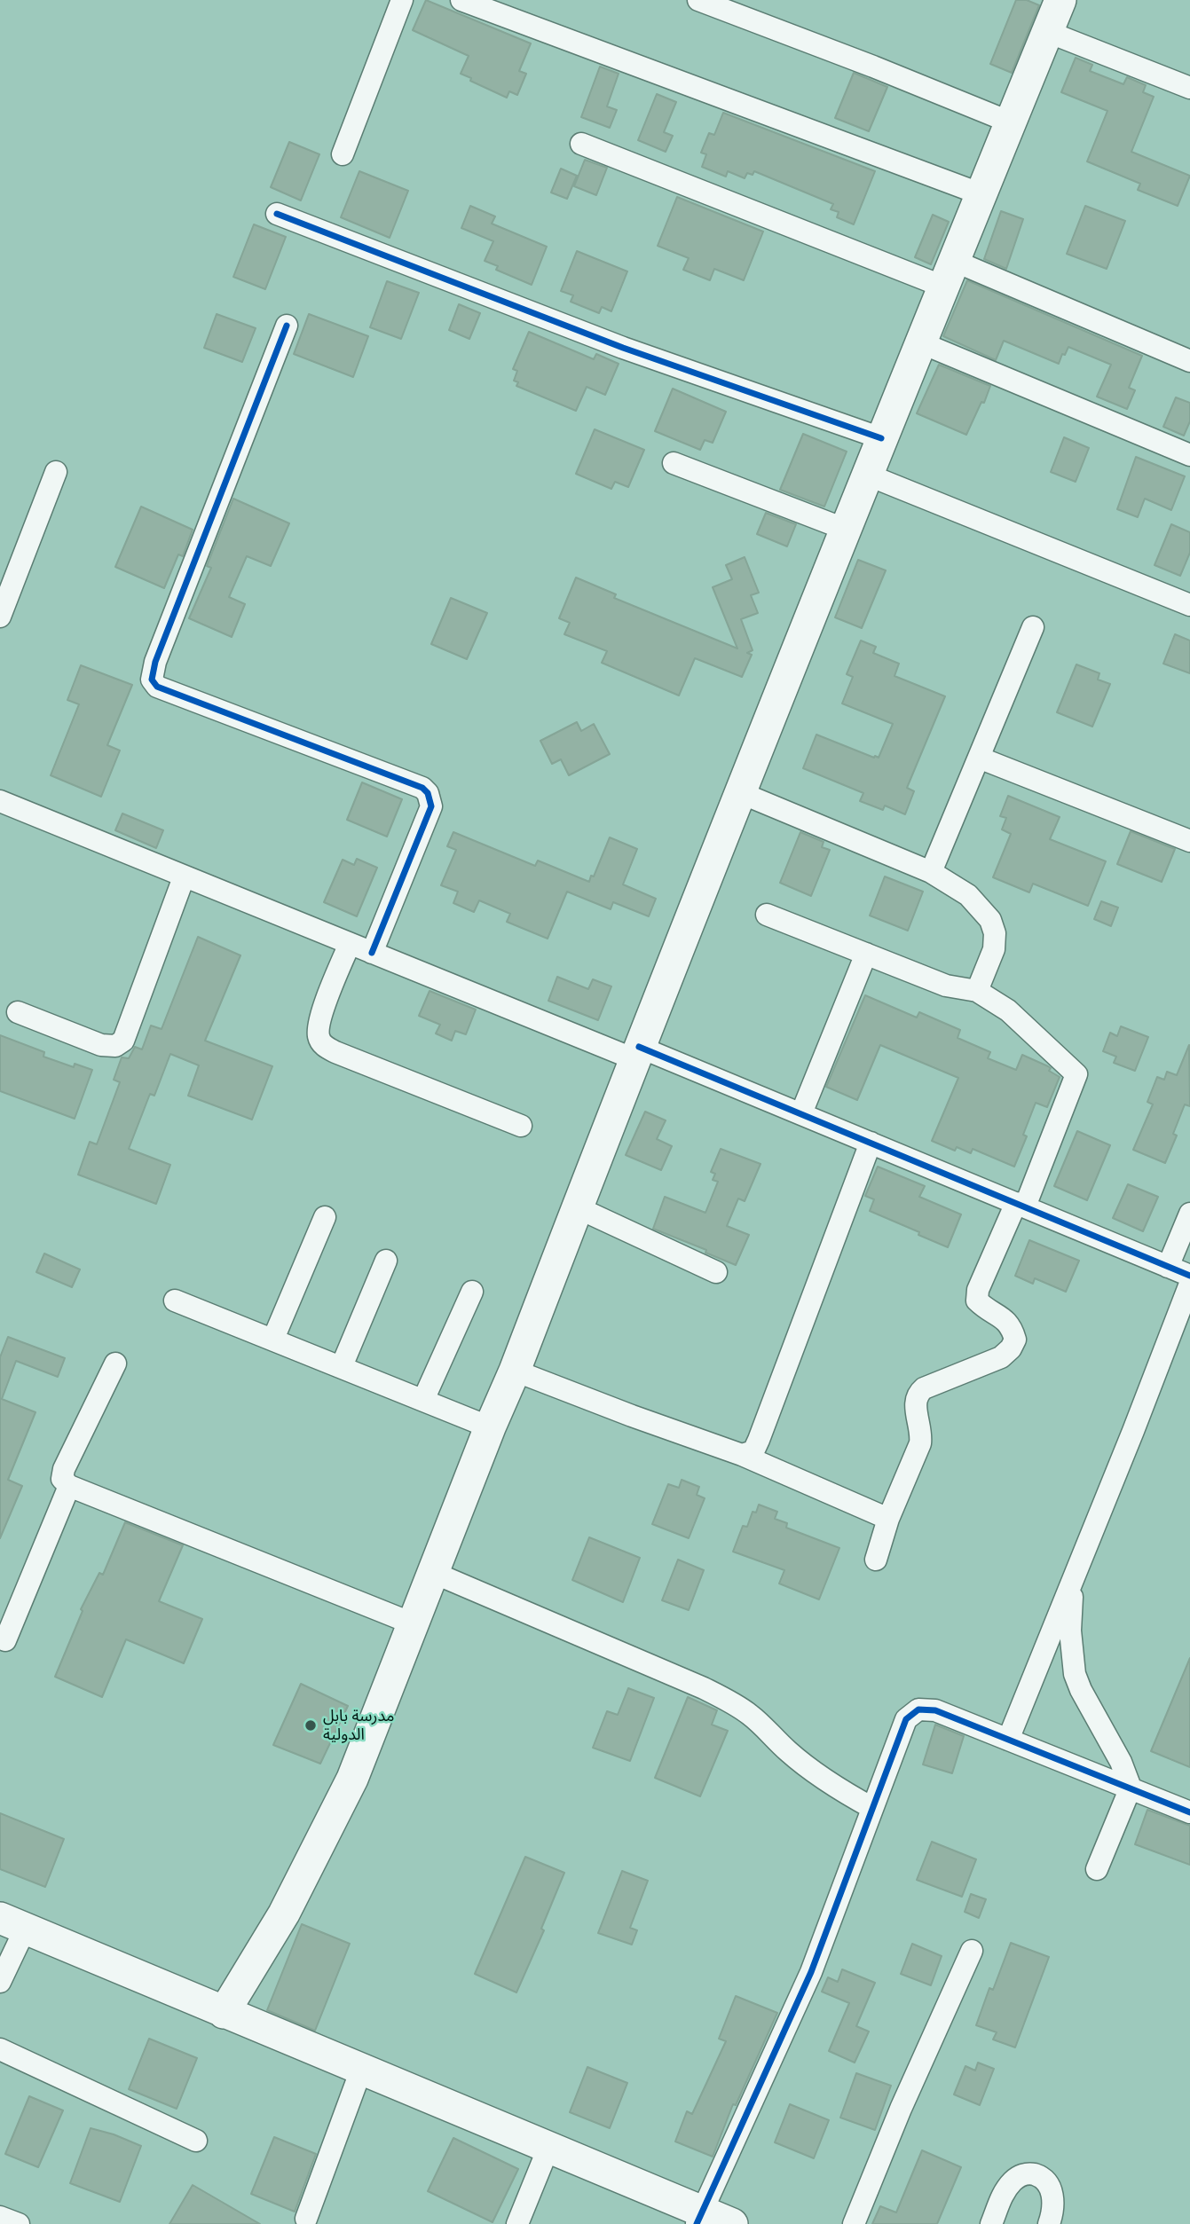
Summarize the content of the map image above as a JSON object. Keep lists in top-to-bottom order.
{
  "places": ["مدرسة بابل الدولية"]
}
